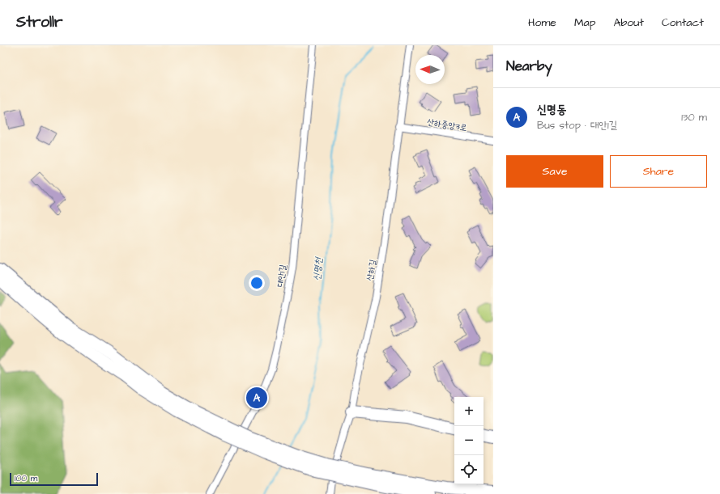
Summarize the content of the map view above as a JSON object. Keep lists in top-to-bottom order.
{
  "streets": {
    "street": ["산하중앙3로", "산하길", "대안1길"]
  },
  "crossings": [
    ["산하중앙3로", "산하길"]
  ],
  "water": ["신명천"],
  "scale_bar": "100 m",
  "north": "left",
  "page": {
    "header": "Strollr",
    "nav": [
      "Home",
      "Map",
      "About",
      "Contact"
    ],
    "heading": "Nearby",
    "list": [
      {
        "mark": "A",
        "name": "신명동",
        "note": "Bus stop · 대안1길",
        "value": "130 m"
      }
    ],
    "buttons": ["Save", "Share"],
    "pins": "A",
    "map_buttons": ["+", "−"],
    "scale": "100 m"
  }
}
